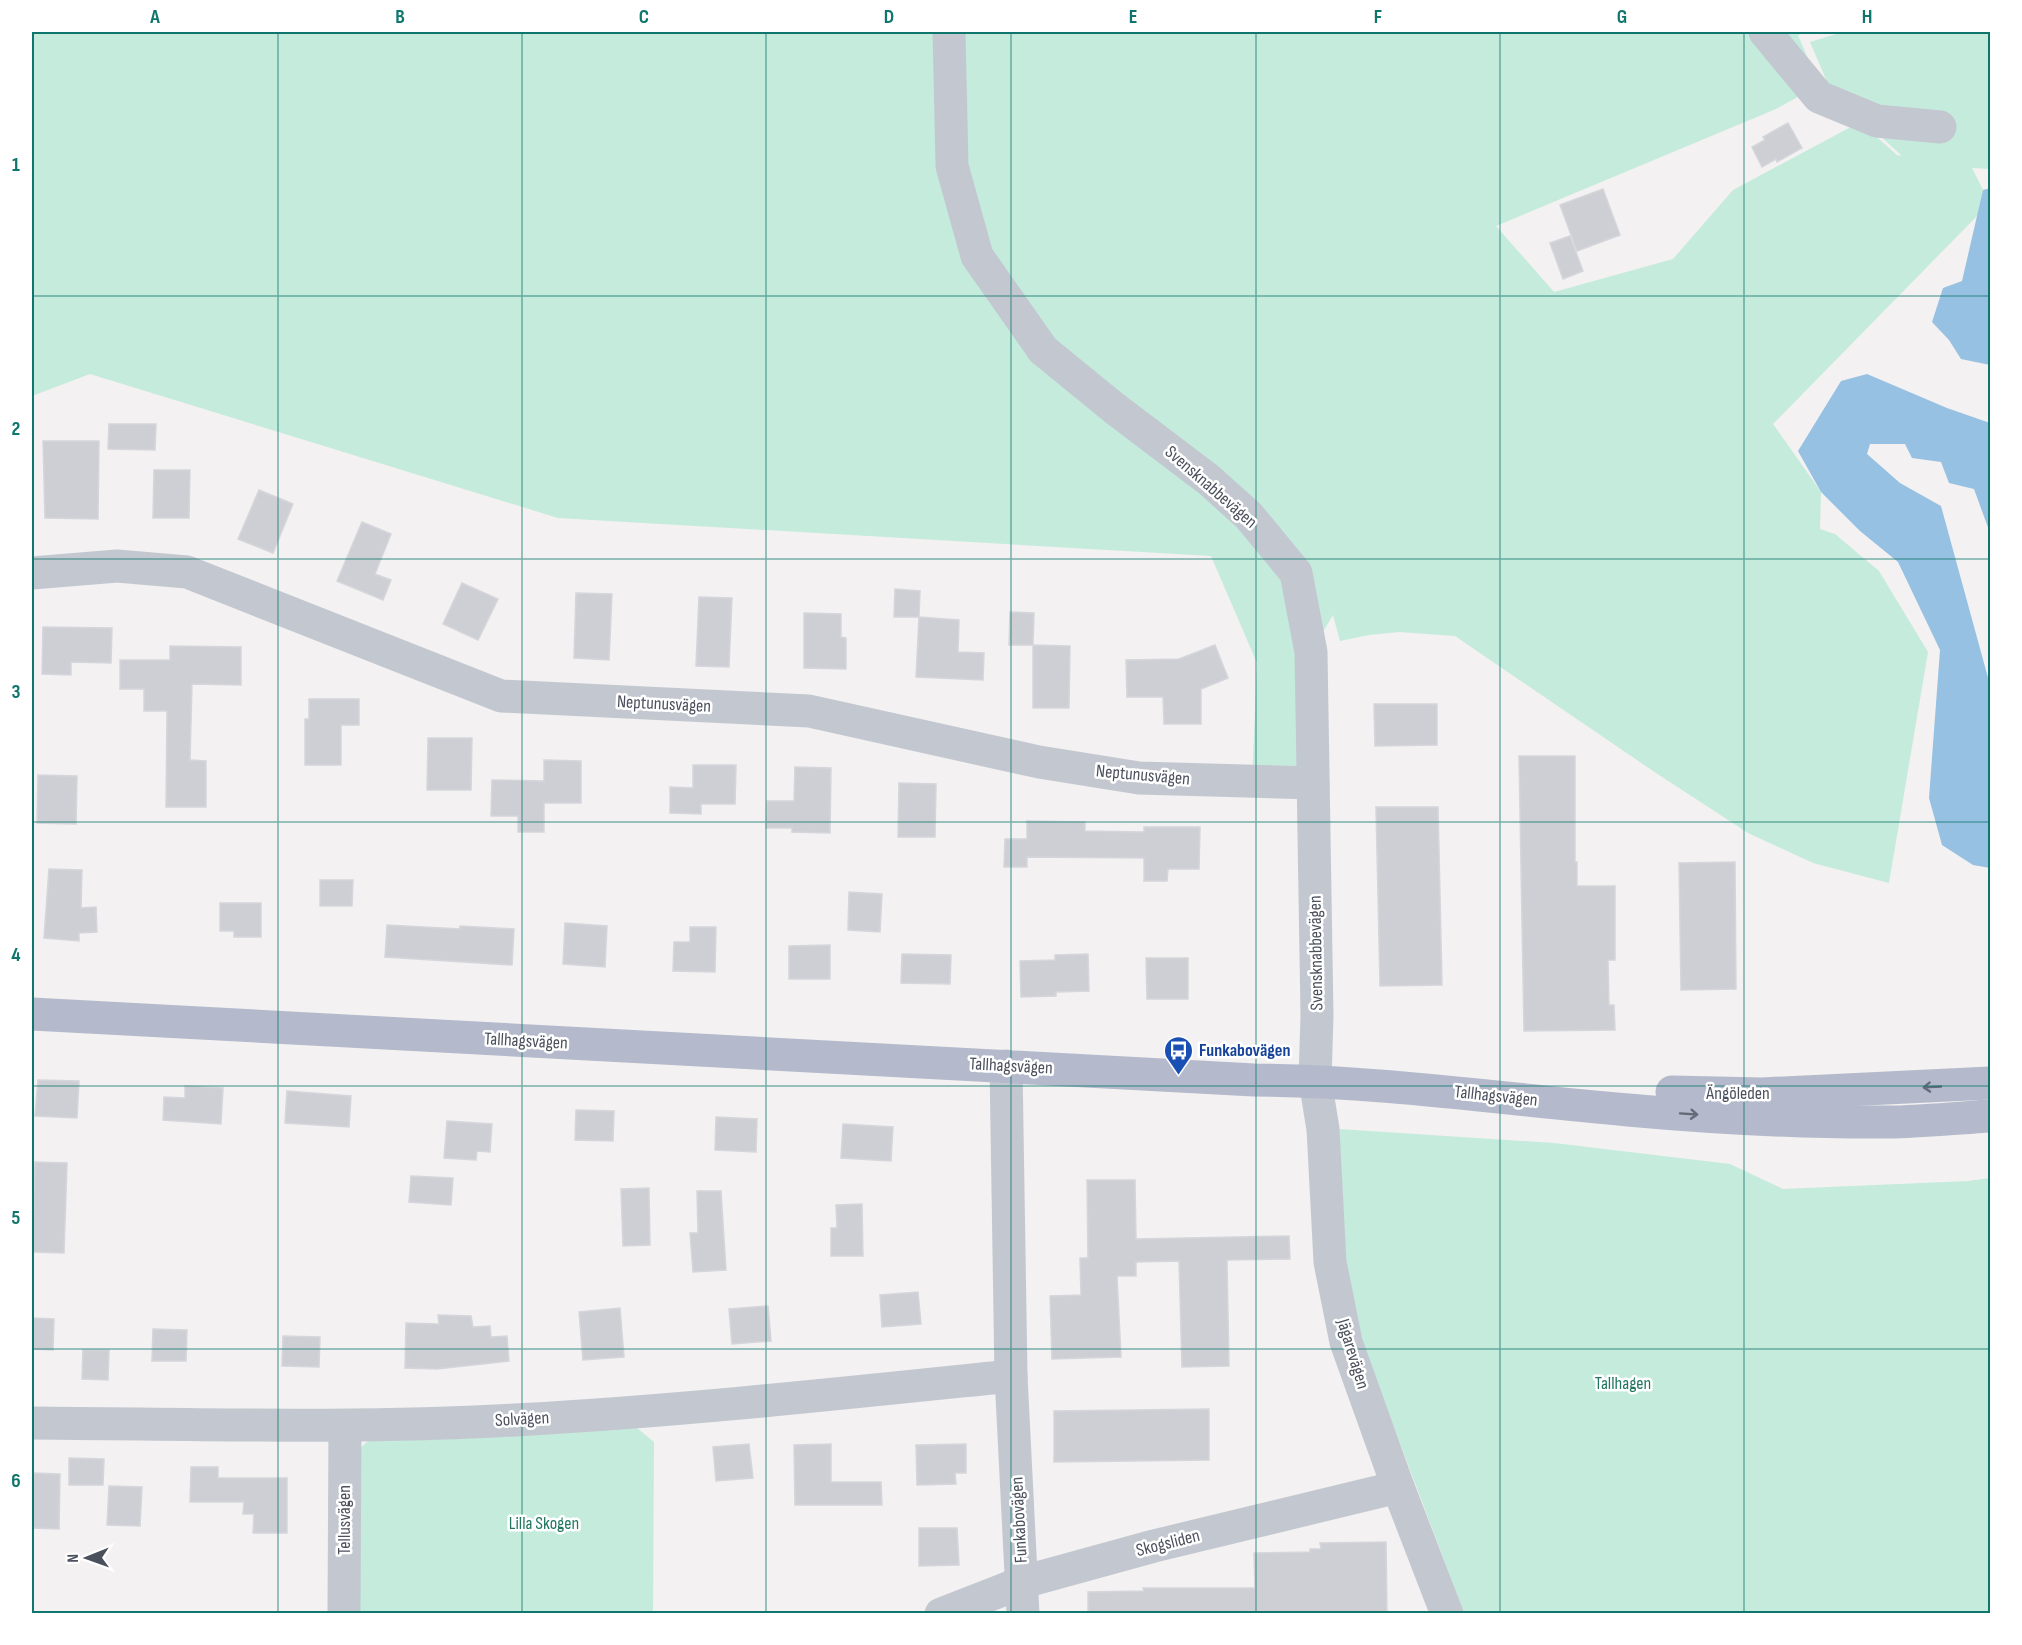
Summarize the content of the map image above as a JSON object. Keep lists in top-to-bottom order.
{
  "streets": {
    "main road": ["Tallhagsvägen", "Ängöleden"],
    "street": [
      "Svensknabbevägen",
      "Neptunusvägen",
      "Jägarevägen",
      "Solvägen",
      "Tellusvägen",
      "Funkabovägen",
      "Skogsliden"
    ]
  },
  "crossings": [
    ["Svensknabbevägen", "Neptunusvägen"],
    ["Svensknabbevägen", "Tallhagsvägen"],
    ["Svensknabbevägen", "Jägarevägen"],
    ["Tallhagsvägen", "Ängöleden"],
    ["Tallhagsvägen", "Jägarevägen"],
    ["Tallhagsvägen", "Funkabovägen"],
    ["Jägarevägen", "Skogsliden"],
    ["Solvägen", "Tellusvägen"],
    ["Solvägen", "Funkabovägen"],
    ["Funkabovägen", "Skogsliden"]
  ],
  "one_way": ["Ängöleden"],
  "parks": ["Tallhagen", "Lilla Skogen"],
  "places": {
    "bus stop": ["Funkabovägen"]
  },
  "north": "left",
  "grid": {
    "columns": [
      "A",
      "B",
      "C",
      "D",
      "E",
      "F",
      "G",
      "H"
    ],
    "rows": [
      "1",
      "2",
      "3",
      "4",
      "5",
      "6"
    ]
  }
}
